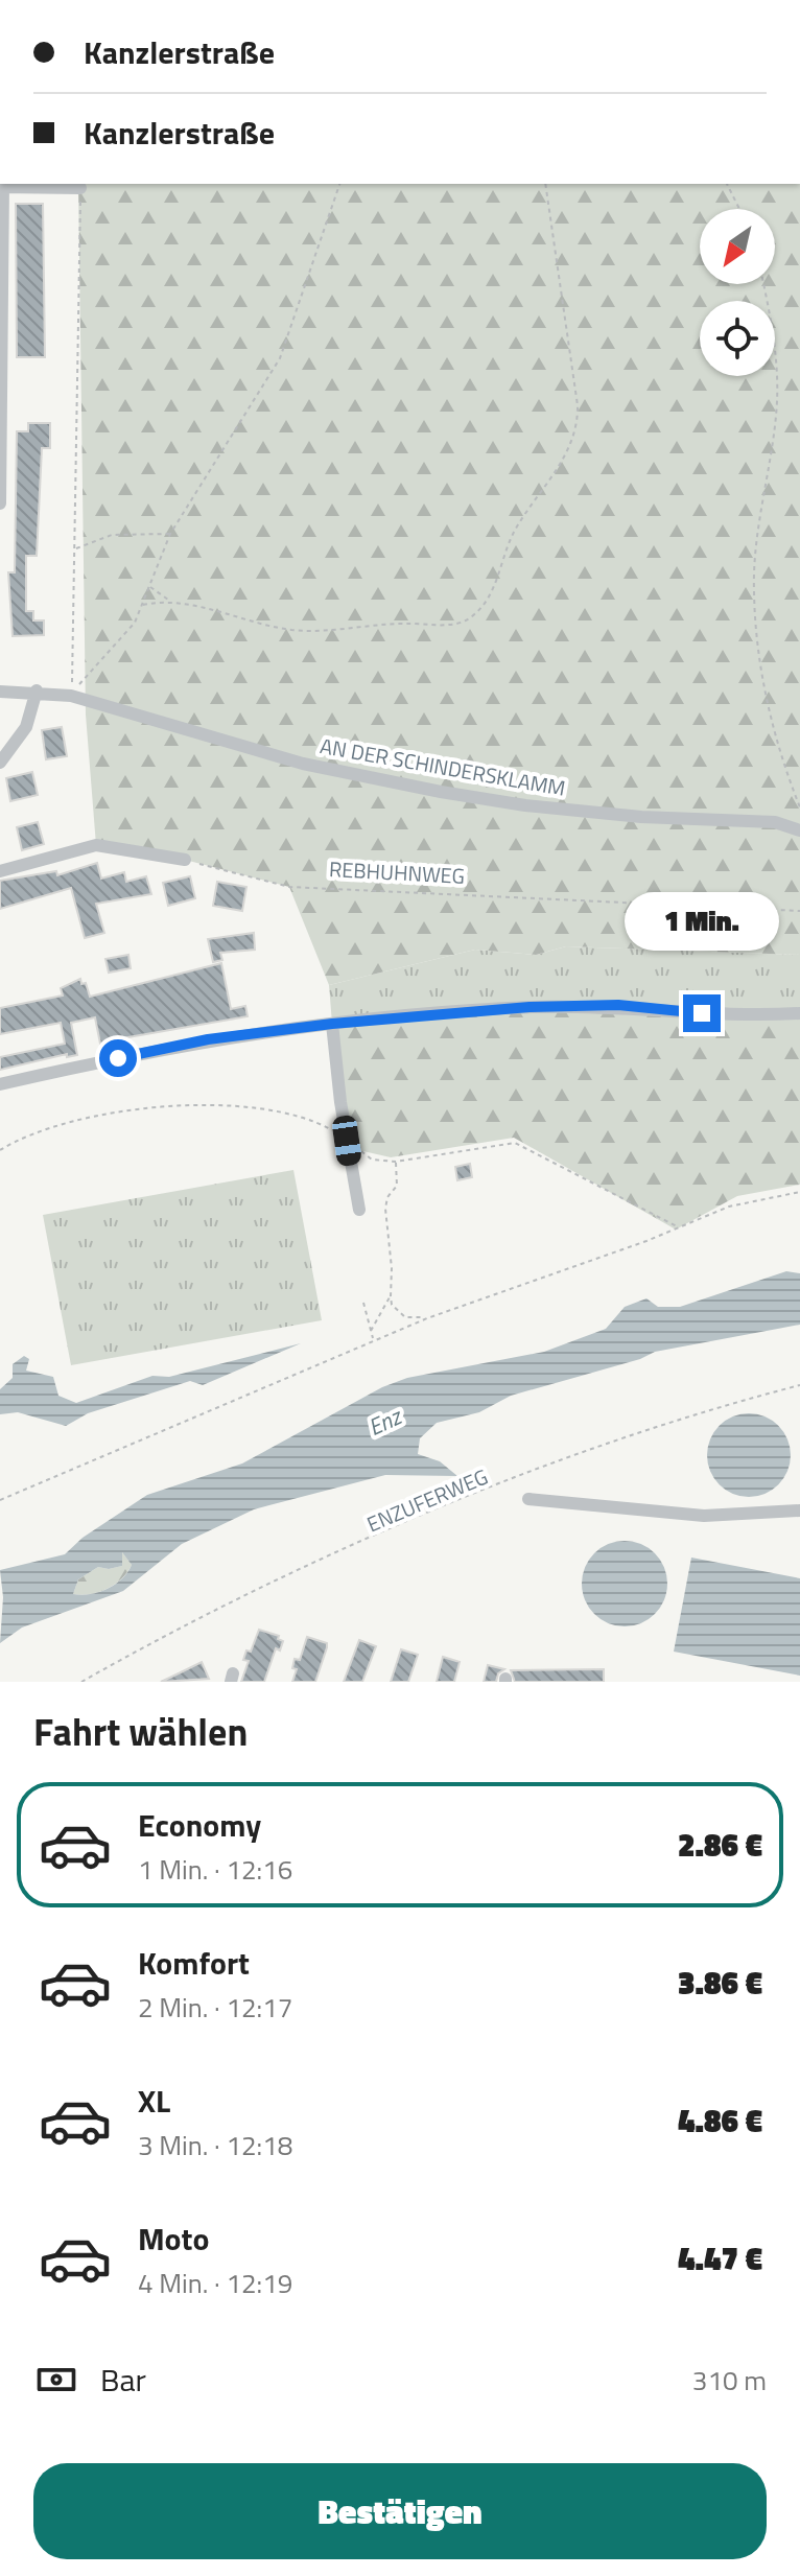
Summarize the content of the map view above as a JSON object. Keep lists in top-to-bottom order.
{
  "streets": {
    "street": ["AN DER SCHINDERSKLAMM"],
    "path": ["REBHUHNWEG", "ENZUFERWEG"]
  },
  "water": ["Enz"],
  "north": "bottom left",
  "page": {
    "banner": ["Kanzlerstraße", "Kanzlerstraße"],
    "bubble": "1 Min.",
    "heading": "Fahrt wählen",
    "list": [
      {
        "name": "Economy",
        "note": "1 Min. · 12:16",
        "value": "2.86 €"
      },
      {
        "name": "Komfort",
        "note": "2 Min. · 12:17",
        "value": "3.86 €"
      },
      {
        "name": "XL",
        "note": "3 Min. · 12:18",
        "value": "4.86 €"
      },
      {
        "name": "Moto",
        "note": "4 Min. · 12:19",
        "value": "4.47 €"
      }
    ],
    "pay": ["Bar", "310 m"],
    "buttons": "Bestätigen"
  }
}
